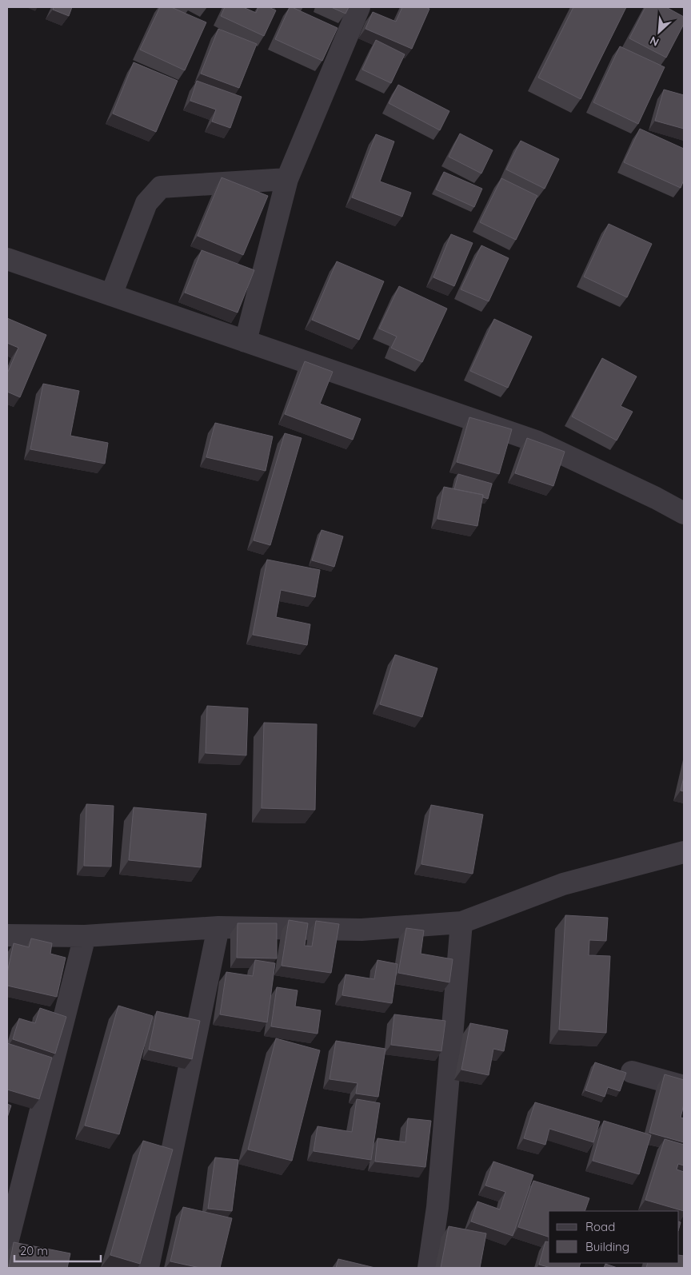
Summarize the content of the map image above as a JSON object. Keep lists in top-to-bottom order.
{
  "legend": ["Road", "Building"],
  "scale_bar": "20 m",
  "north": "bottom left"
}
